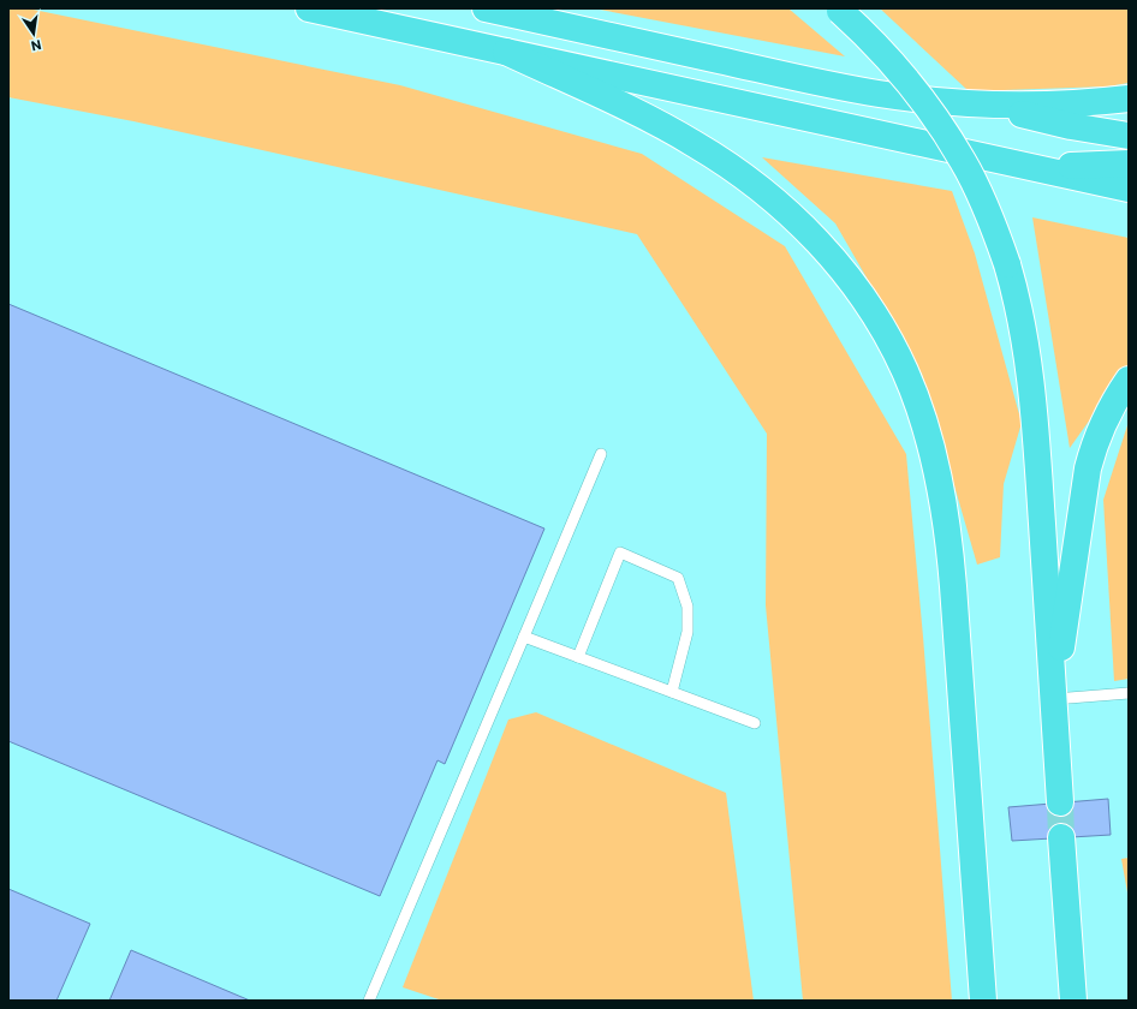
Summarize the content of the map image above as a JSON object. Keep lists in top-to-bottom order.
{
  "north": "bottom"
}
